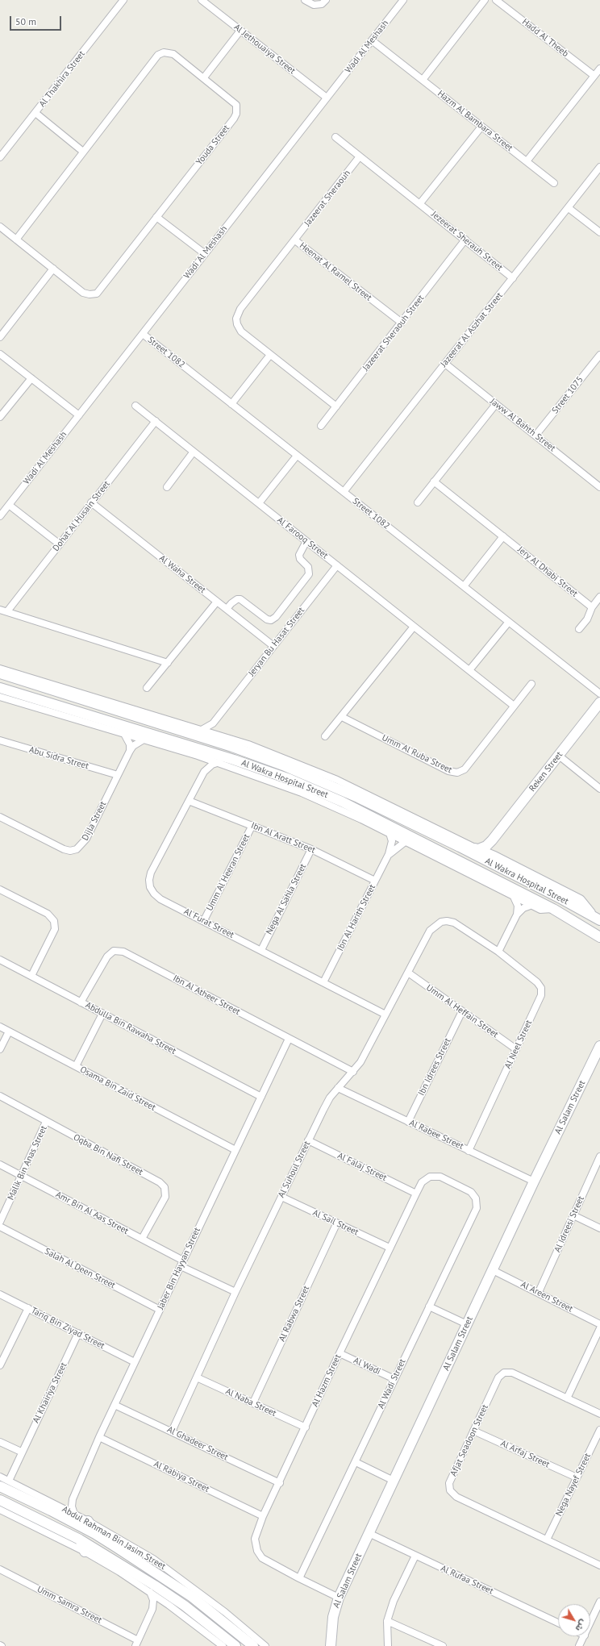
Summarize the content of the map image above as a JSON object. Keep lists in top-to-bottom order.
{
  "streets": {
    "street": [
      "Hadd Al Theeb",
      "Wadi Al Meshash",
      "Al Jethouaiya Street",
      "Al Thakhira Street",
      "Hazm Al Bambara Street",
      "Youda Street",
      "Jazeerat Sheraouh",
      "Jezeerat Sherauh Street",
      "Heenat Al Ramel Street",
      "Jazeerat Al Aszhat Street",
      "Jazeerat Sheraouh Street",
      "Street 1082",
      "Street 1075",
      "Jaww Al Bahth Street",
      "Dohat Al Husain Street",
      "Al Farooq Street",
      "Jery Al Dhabi Street",
      "Al Waha Street",
      "Jeryan Bu Hasat Street",
      "Umm Al Ruba Street",
      "Abu Sidra Street",
      "Reken Street",
      "Al Wakra Hospital Street",
      "Dijla Street",
      "Ibn Al Aratt Street",
      "Umm Al Heeran Street",
      "Nega Al Sahla Street",
      "Ibn Al Harith Street",
      "Al Furat Street",
      "Ibn Al Atheer Street",
      "Umm Al Heffain Street",
      "Abdulla Bin Rawaha Street",
      "Al Neel Street",
      "Ibn Idrees Street",
      "Osama Bin Zaid Street",
      "Al Salam Street",
      "Al Rabee Street",
      "Oqba Bin Nafi Street",
      "Malik Bin Anas Street",
      "Al Falaj Street",
      "Al Suhoul Street",
      "Amr Bin Al Aas Street",
      "Al Sail Street",
      "Al Idreesi Street",
      "Salah Al Deen Street",
      "Jaber Bin Hayyan Street",
      "Al Areen Street",
      "Al Rabwa Street",
      "Tariq Bin Ziyad Street",
      "Al Wadi",
      "Al Hazm Street",
      "Al Wadi Street",
      "Al Khairiya Street",
      "Al Naba Street",
      "Afjat Seadoon Street",
      "Al Ghadeer Street",
      "Al Arfaj Street",
      "Al Rabiya Street",
      "Nega Nayef Street",
      "Abdul Rahman Bin Jasim Street",
      "Al Rufaa Street",
      "Umm Samra Street"
    ]
  },
  "crossings": [
    ["Wadi Al Meshash", "Al Jethouaiya Street"],
    ["Wadi Al Meshash", "Hazm Al Bambara Street"],
    ["Wadi Al Meshash", "Street 1082"],
    ["Jazeerat Sheraouh", "Jezeerat Sherauh Street"],
    ["Jazeerat Sheraouh", "Heenat Al Ramel Street"],
    ["Jezeerat Sherauh Street", "Jazeerat Al Aszhat Street"],
    ["Jezeerat Sherauh Street", "Jazeerat Sheraouh Street"],
    ["Heenat Al Ramel Street", "Jazeerat Sheraouh Street"],
    ["Jazeerat Al Aszhat Street", "Street 1082"],
    ["Jazeerat Al Aszhat Street", "Jaww Al Bahth Street"],
    ["Street 1075", "Jaww Al Bahth Street"],
    ["Dohat Al Husain Street", "Al Farooq Street"],
    ["Dohat Al Husain Street", "Al Waha Street"],
    ["Al Farooq Street", "Jeryan Bu Hasat Street"],
    ["Al Farooq Street", "Umm Al Ruba Street"],
    ["Al Waha Street", "Jeryan Bu Hasat Street"],
    ["Jeryan Bu Hasat Street", "Al Wakra Hospital Street"],
    ["Abu Sidra Street", "Dijla Street"],
    ["Reken Street", "Al Wakra Hospital Street"],
    ["Al Wakra Hospital Street", "Dijla Street"],
    ["Al Wakra Hospital Street", "Ibn Al Harith Street"],
    ["Al Wakra Hospital Street", "Al Furat Street"],
    ["Ibn Al Aratt Street", "Umm Al Heeran Street"],
    ["Ibn Al Aratt Street", "Nega Al Sahla Street"],
    ["Ibn Al Aratt Street", "Ibn Al Harith Street"],
    ["Ibn Al Aratt Street", "Al Furat Street"],
    ["Umm Al Heeran Street", "Al Furat Street"],
    ["Nega Al Sahla Street", "Al Furat Street"],
    ["Ibn Al Harith Street", "Al Furat Street"],
    ["Al Furat Street", "Al Suhoul Street"],
    ["Ibn Al Atheer Street", "Abdulla Bin Rawaha Street"],
    ["Ibn Al Atheer Street", "Al Suhoul Street"],
    ["Ibn Al Atheer Street", "Jaber Bin Hayyan Street"],
    ["Umm Al Heffain Street", "Al Neel Street"],
    ["Umm Al Heffain Street", "Ibn Idrees Street"],
    ["Umm Al Heffain Street", "Al Suhoul Street"],
    ["Abdulla Bin Rawaha Street", "Jaber Bin Hayyan Street"],
    ["Al Neel Street", "Al Rabee Street"],
    ["Al Neel Street", "Al Suhoul Street"],
    ["Ibn Idrees Street", "Al Rabee Street"],
    ["Osama Bin Zaid Street", "Jaber Bin Hayyan Street"],
    ["Al Salam Street", "Al Rabee Street"],
    ["Al Salam Street", "Al Areen Street"],
    ["Al Salam Street", "Al Hazm Street"],
    ["Al Salam Street", "Al Rufaa Street"],
    ["Al Rabee Street", "Al Suhoul Street"],
    ["Oqba Bin Nafi Street", "Malik Bin Anas Street"],
    ["Oqba Bin Nafi Street", "Amr Bin Al Aas Street"],
    ["Malik Bin Anas Street", "Amr Bin Al Aas Street"],
    ["Al Falaj Street", "Al Suhoul Street"],
    ["Al Falaj Street", "Al Hazm Street"],
    ["Al Suhoul Street", "Amr Bin Al Aas Street"],
    ["Al Suhoul Street", "Al Sail Street"],
    ["Al Suhoul Street", "Al Naba Street"],
    ["Al Suhoul Street", "Al Ghadeer Street"],
    ["Amr Bin Al Aas Street", "Jaber Bin Hayyan Street"],
    ["Al Sail Street", "Al Rabwa Street"],
    ["Al Sail Street", "Al Hazm Street"],
    ["Al Idreesi Street", "Al Areen Street"],
    ["Salah Al Deen Street", "Jaber Bin Hayyan Street"],
    ["Jaber Bin Hayyan Street", "Tariq Bin Ziyad Street"],
    ["Jaber Bin Hayyan Street", "Al Ghadeer Street"],
    ["Jaber Bin Hayyan Street", "Al Rabiya Street"],
    ["Jaber Bin Hayyan Street", "Abdul Rahman Bin Jasim Street"],
    ["Al Rabwa Street", "Al Naba Street"],
    ["Tariq Bin Ziyad Street", "Al Khairiya Street"],
    ["Al Wadi", "Al Hazm Street"],
    ["Al Wadi", "Al Wadi Street"],
    ["Al Hazm Street", "Al Wadi Street"],
    ["Al Hazm Street", "Al Naba Street"],
    ["Al Hazm Street", "Al Ghadeer Street"],
    ["Al Hazm Street", "Al Rabiya Street"],
    ["Al Khairiya Street", "Abdul Rahman Bin Jasim Street"],
    ["Afjat Seadoon Street", "Al Arfaj Street"],
    ["Afjat Seadoon Street", "Nega Nayef Street"],
    ["Al Arfaj Street", "Nega Nayef Street"]
  ],
  "scale_bar": "50 m",
  "north": "bottom right"
}
